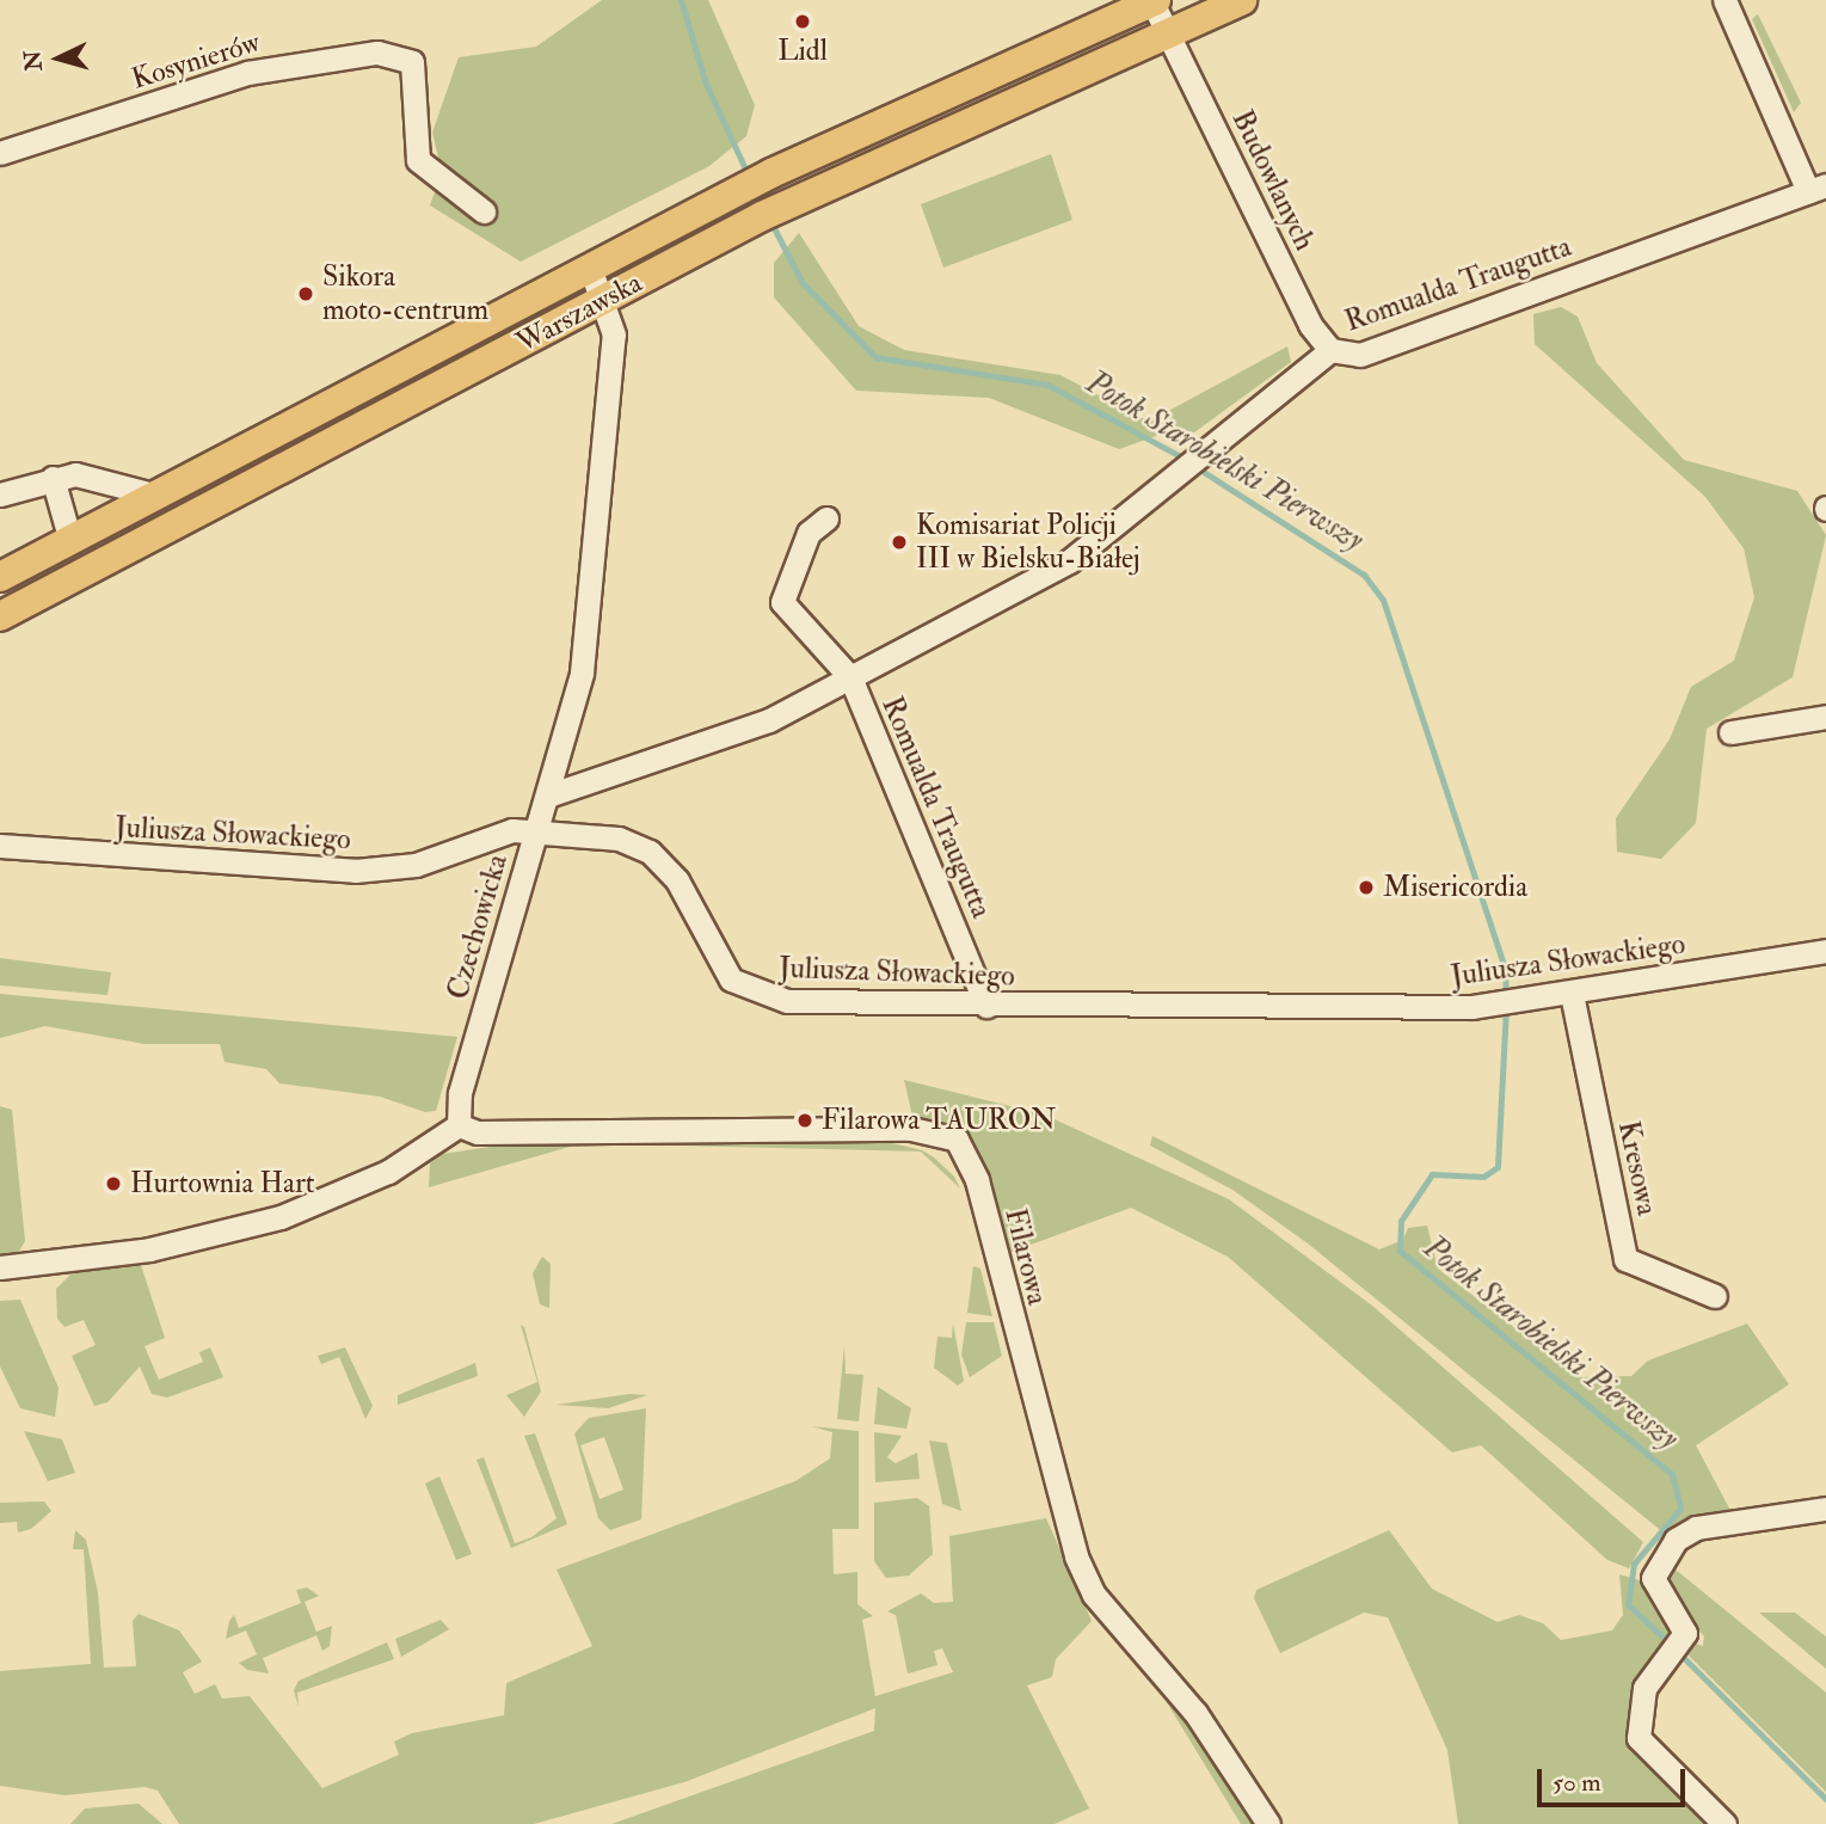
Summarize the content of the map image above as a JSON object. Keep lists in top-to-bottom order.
{
  "streets": {
    "main road": ["Warszawska"],
    "street": [
      "Kosynierów",
      "Budowlanych",
      "Romualda Traugutta",
      "Juliusza Słowackiego",
      "Czechowicka",
      "Kresowa",
      "Filarowa"
    ]
  },
  "crossings": [
    ["Budowlanych", "Romualda Traugutta"],
    ["Budowlanych", "Warszawska"],
    ["Romualda Traugutta", "Juliusza Słowackiego"],
    ["Romualda Traugutta", "Czechowicka"],
    ["Warszawska", "Czechowicka"],
    ["Juliusza Słowackiego", "Czechowicka"],
    ["Juliusza Słowackiego", "Kresowa"],
    ["Czechowicka", "Filarowa"]
  ],
  "water": ["Potok Starobielski Pierwszy"],
  "places": [
    "Lidl",
    "Sikora moto-centrum",
    "Komisariat Policji III w Bielsku-Białej",
    "Misericordia",
    "Filarowa TAURON",
    "Hurtownia Hart"
  ],
  "scale_bar": "50 m",
  "north": "left"
}
